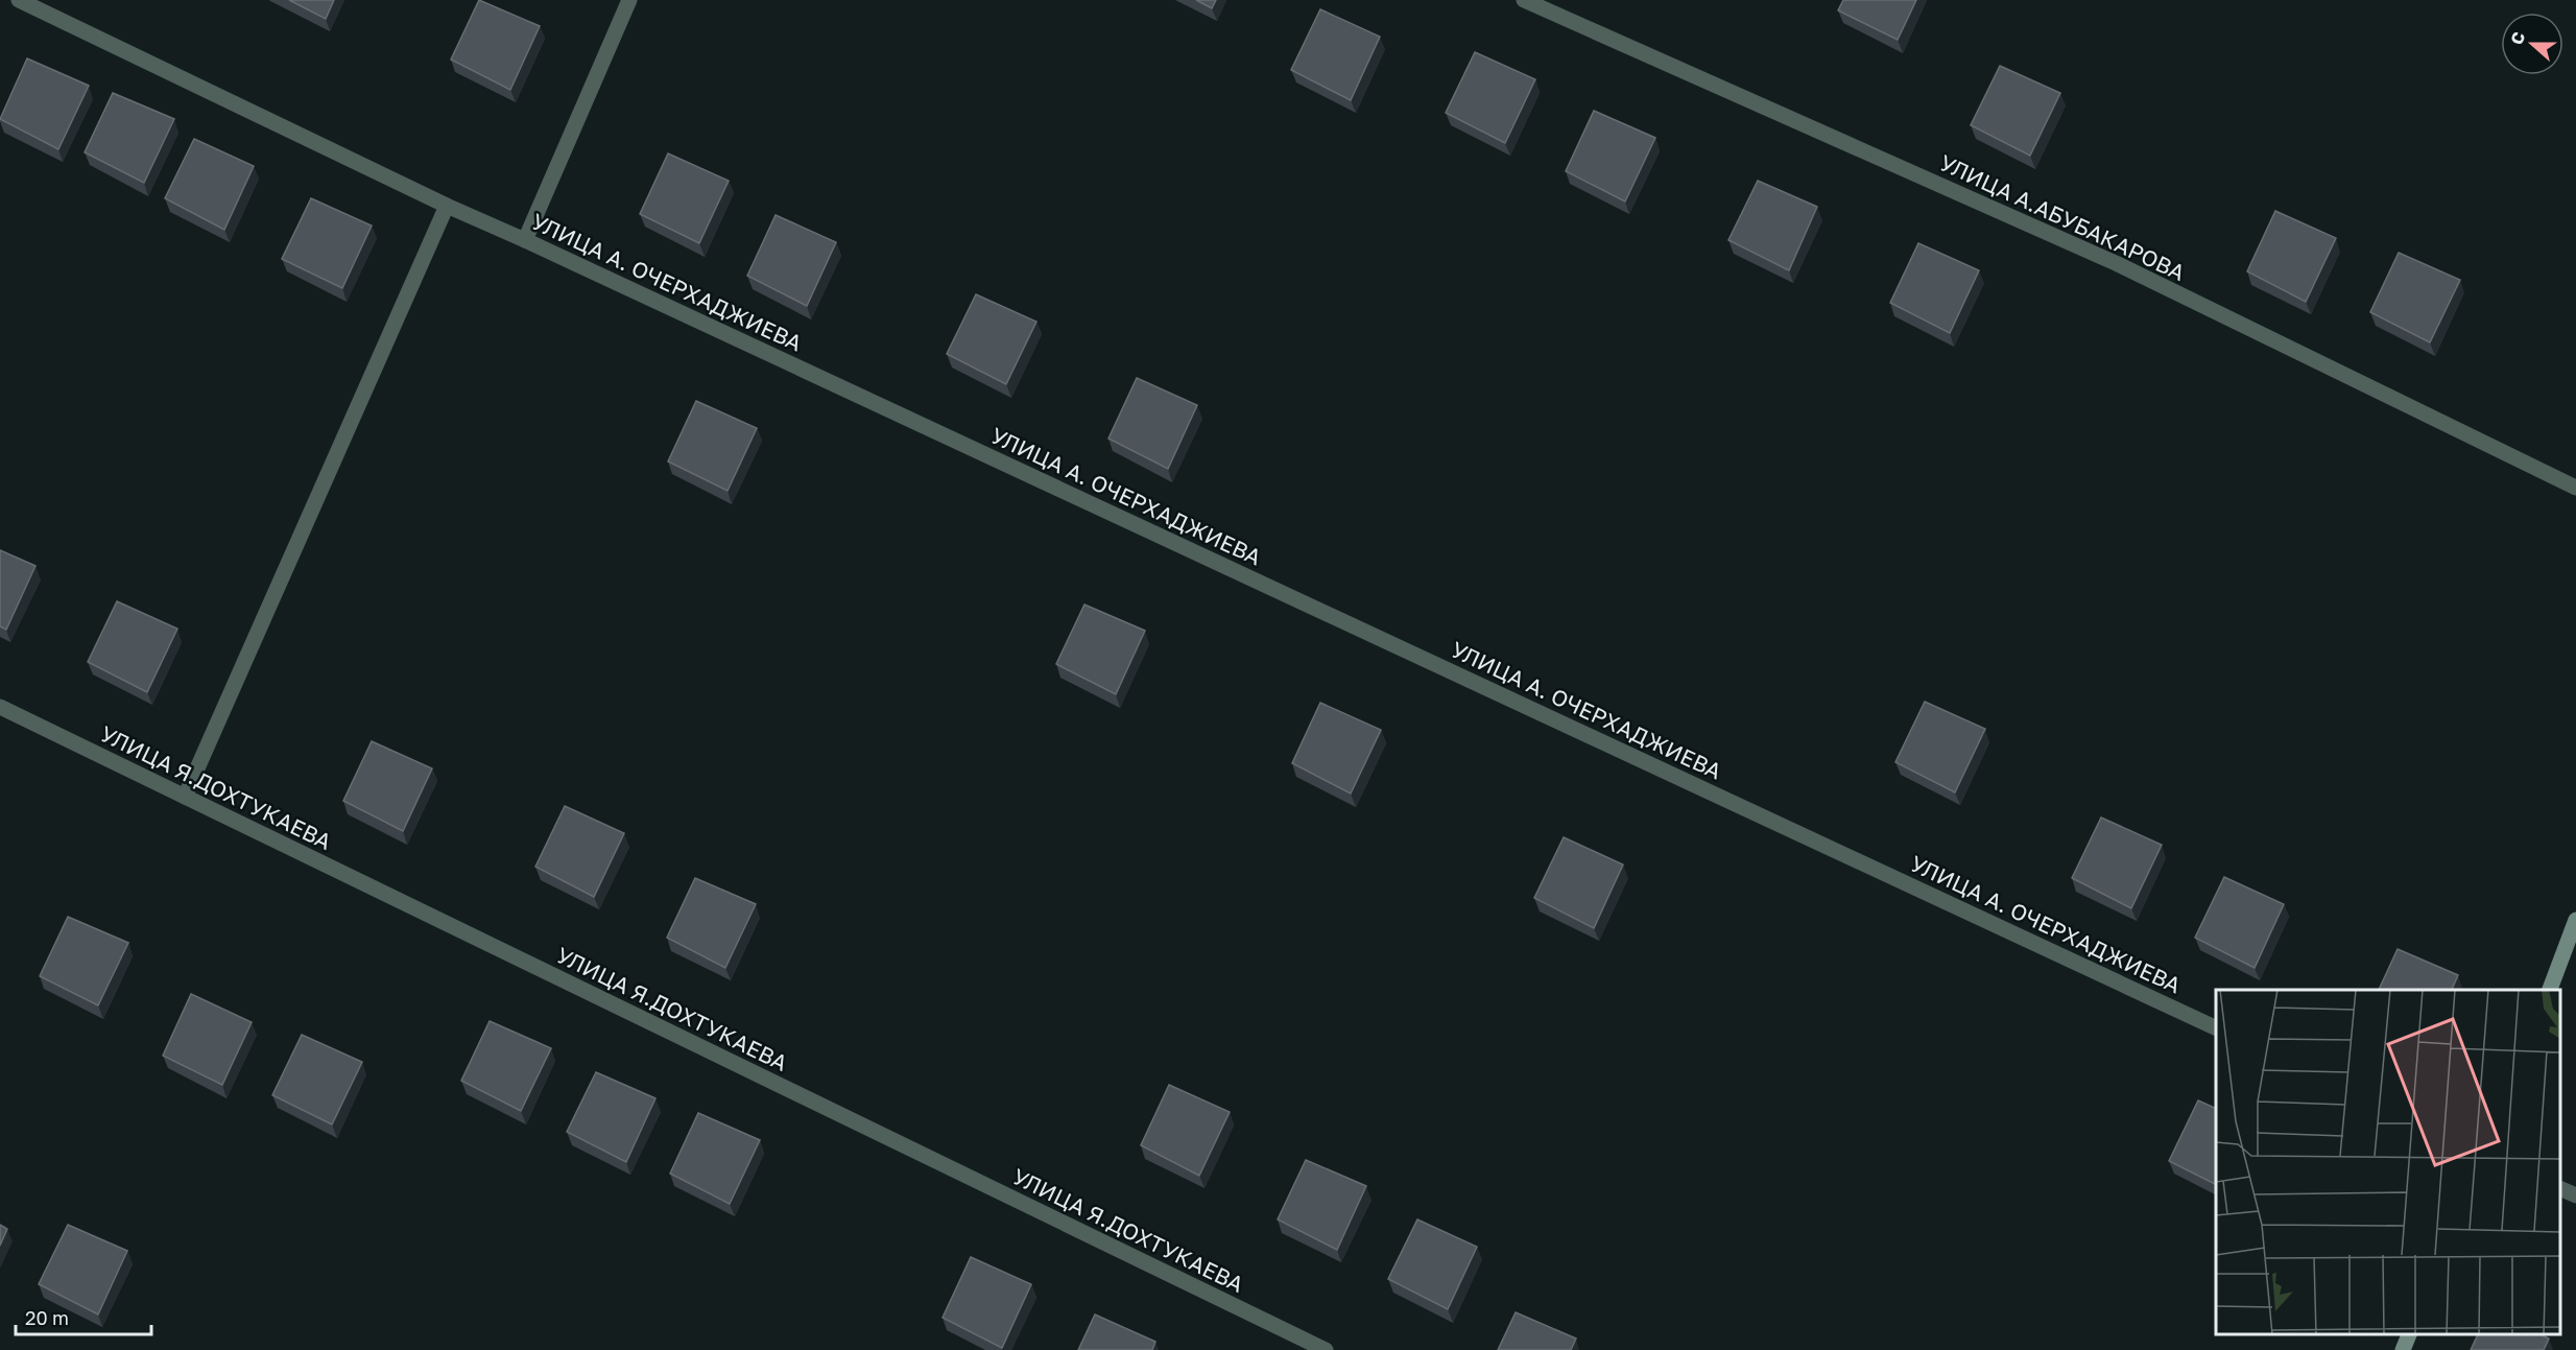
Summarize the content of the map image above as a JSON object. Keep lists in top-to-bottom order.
{
  "streets": {
    "street": ["УЛИЦА А.АБУБАКАРОВА", "УЛИЦА А. ОЧЕРХАДЖИЕВА", "УЛИЦА Я.ДОХТУКАЕВА"]
  },
  "scale_bar": "20 m",
  "north": "left"
}
